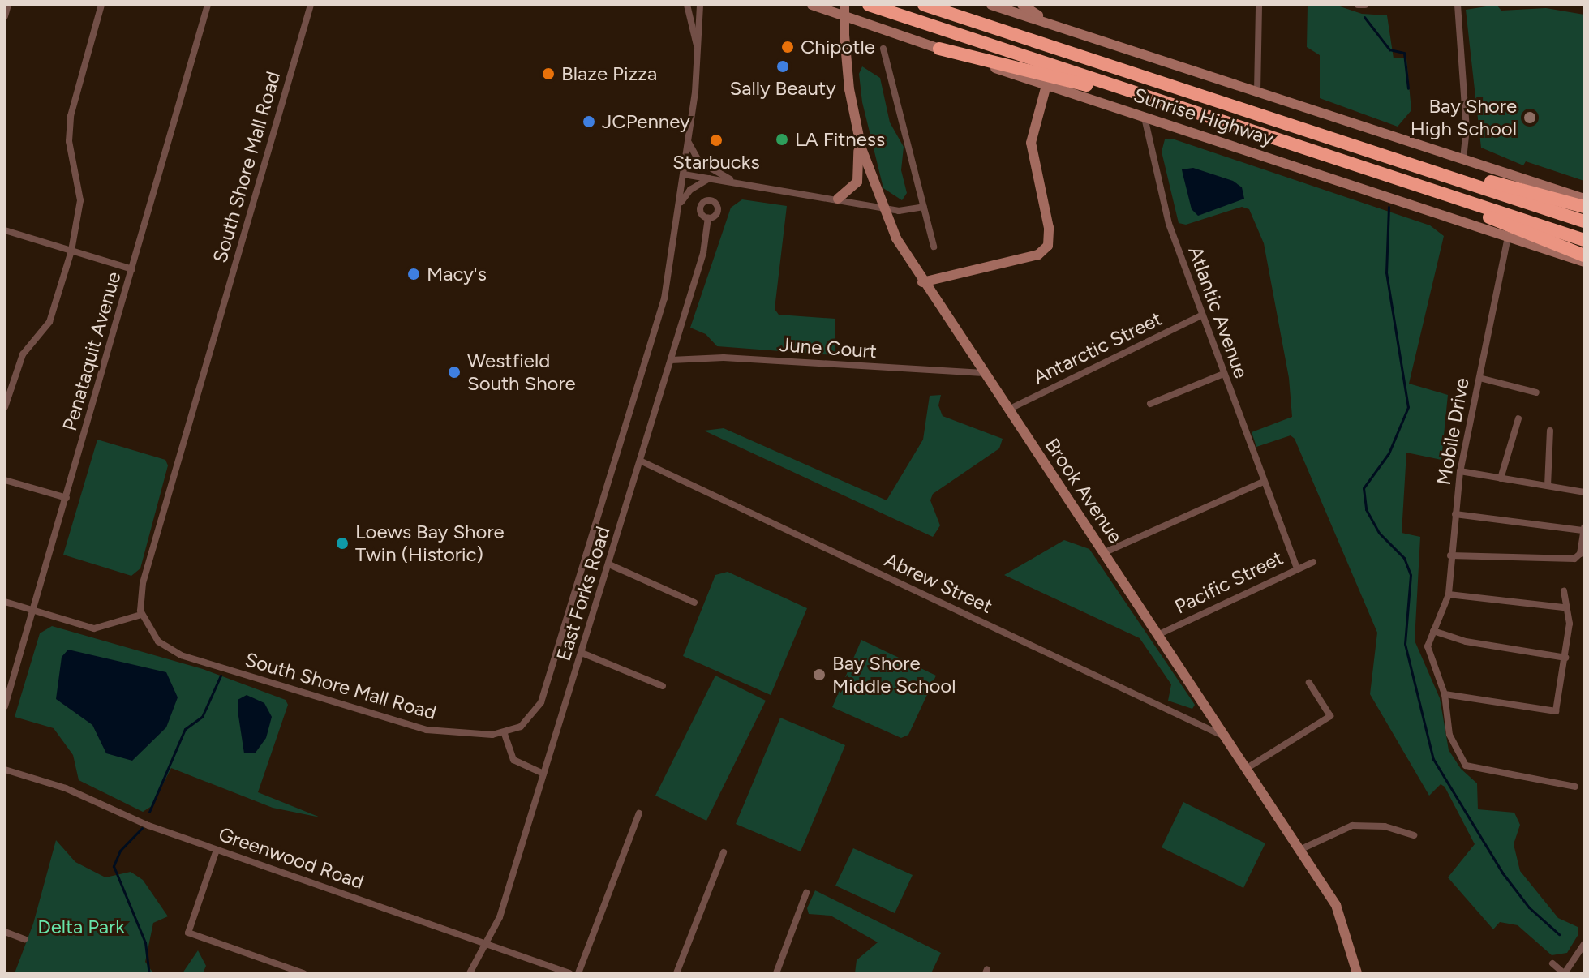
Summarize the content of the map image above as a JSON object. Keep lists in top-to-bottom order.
{
  "streets": {
    "highway": ["Sunrise Highway"],
    "street": [
      "South Shore Mall Road",
      "Atlantic Avenue",
      "June Court",
      "Antarctic Street",
      "Penataquit Avenue",
      "Mobile Drive",
      "Brook Avenue",
      "Pacific Street",
      "Abrew Street",
      "East Forks Road",
      "Greenwood Road"
    ]
  },
  "crossings": [
    ["Sunrise Highway", "Atlantic Avenue"],
    ["Sunrise Highway", "Mobile Drive"],
    ["Atlantic Avenue", "Antarctic Street"],
    ["Atlantic Avenue", "Pacific Street"],
    ["June Court", "Brook Avenue"],
    ["June Court", "East Forks Road"],
    ["Antarctic Street", "Brook Avenue"],
    ["Brook Avenue", "Pacific Street"],
    ["Brook Avenue", "Abrew Street"],
    ["Abrew Street", "East Forks Road"],
    ["East Forks Road", "Greenwood Road"]
  ],
  "parks": ["Delta Park"],
  "places": [
    "Chipotle",
    "Sally Beauty",
    "Blaze Pizza",
    "Bay Shore High School",
    "JCPenney",
    "LA Fitness",
    "Starbucks",
    "Macy's",
    "Westfield South Shore",
    "Loews Bay Shore Twin (Historic)",
    "Bay Shore Middle School"
  ]
}
